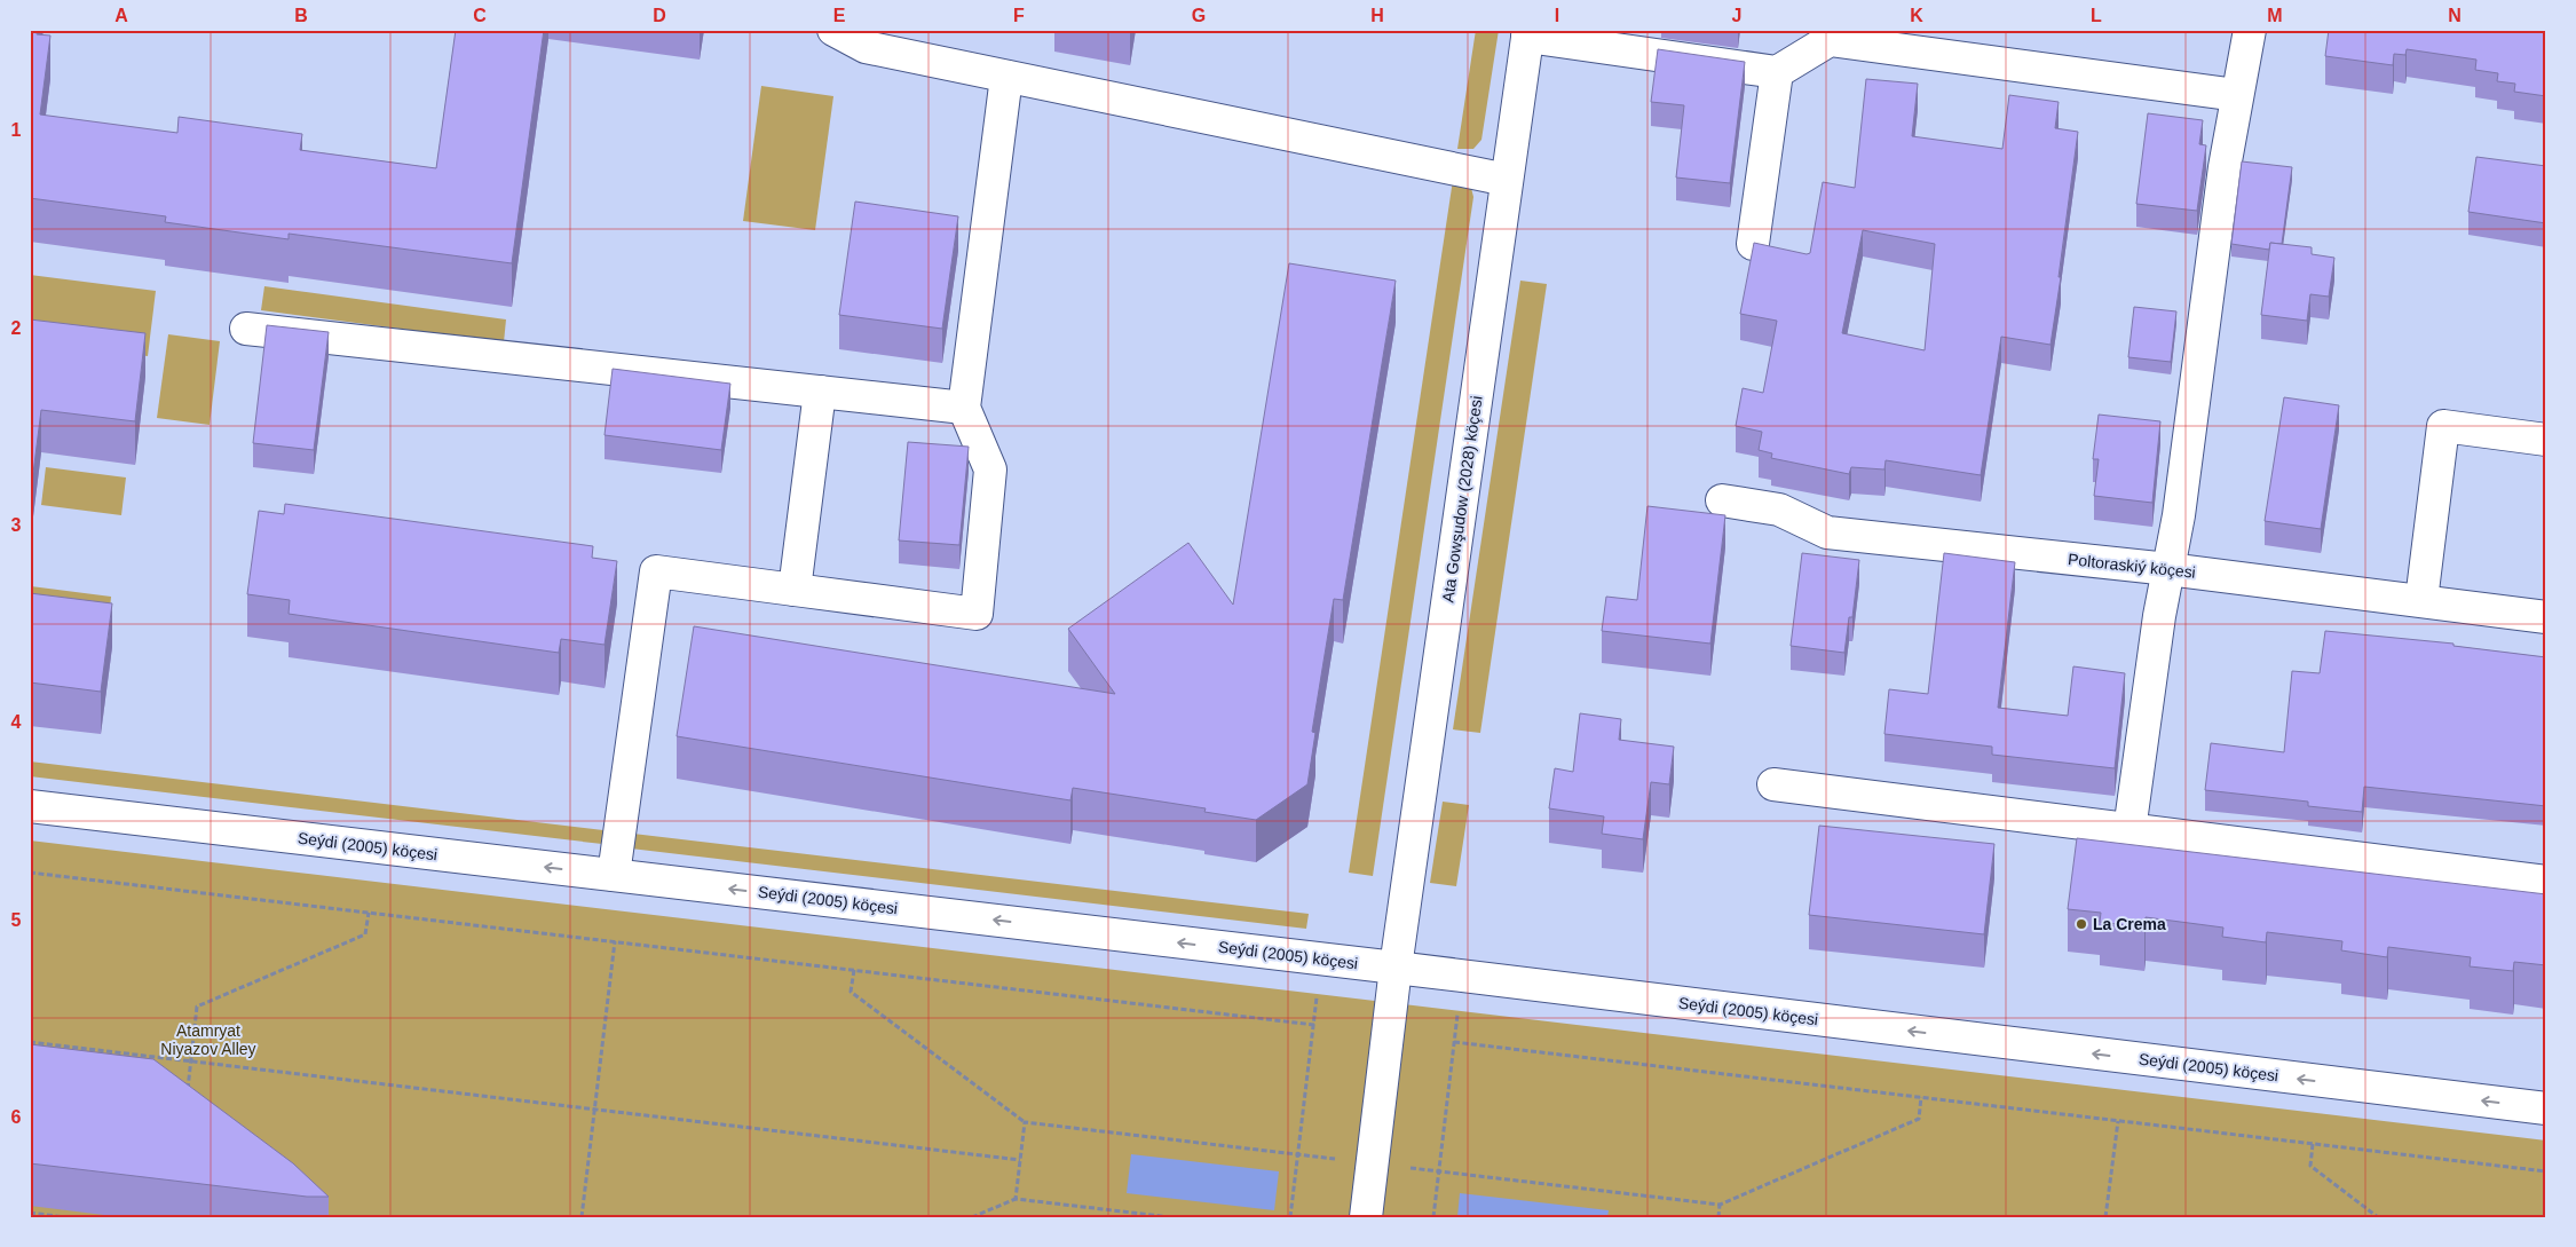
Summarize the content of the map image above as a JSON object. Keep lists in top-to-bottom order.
{
  "streets": {
    "street": ["Ata Gowşudow (2028) köçesi", "Poltoraskiý köçesi", "Seýdi (2005) köçesi"]
  },
  "crossings": [
    ["Ata Gowşudow (2028) köçesi", "Seýdi (2005) köçesi"]
  ],
  "parks": ["Atamryat Niyazov Alley"],
  "places": ["La Crema"],
  "grid": {
    "columns": [
      "A",
      "B",
      "C",
      "D",
      "E",
      "F",
      "G",
      "H",
      "I",
      "J",
      "K",
      "L",
      "M",
      "N"
    ],
    "rows": [
      "1",
      "2",
      "3",
      "4",
      "5",
      "6"
    ]
  }
}
